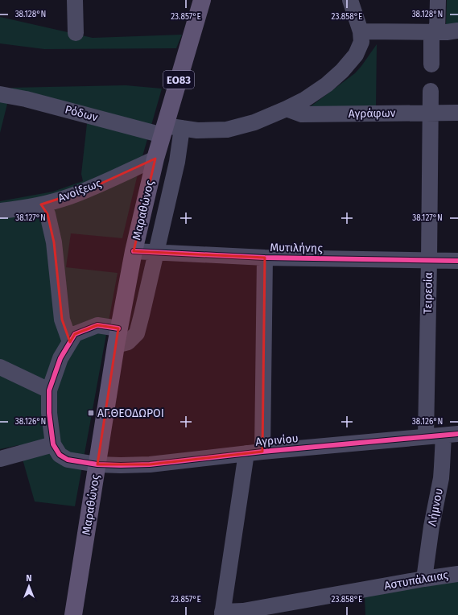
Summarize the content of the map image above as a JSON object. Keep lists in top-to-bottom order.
{
  "streets": {
    "main road": ["ΕΟ83", "Μαραθώνος"],
    "street": [
      "Ρόδων",
      "Αγράφων",
      "Ανοίξεως",
      "Μυτιλήνης",
      "Τειρεσία",
      "Αγρινίου",
      "Λήμνου",
      "Αστυπάλαιας"
    ]
  },
  "crossings": [
    ["Ρόδων", "Αγράφων"],
    ["Ρόδων", "Μαραθώνος"],
    ["Αγράφων", "Τειρεσία"],
    ["Ανοίξεως", "Μαραθώνος"],
    ["Μαραθώνος", "Μυτιλήνης"],
    ["Μαραθώνος", "Αγρινίου"],
    ["Μυτιλήνης", "Τειρεσία"],
    ["Τειρεσία", "Αγρινίου"],
    ["Αγρινίου", "Λήμνου"],
    ["Λήμνου", "Αστυπάλαιας"]
  ],
  "places": {
    "transit": ["ΑΓ.ΘΕΟΔΩΡΟΙ"]
  },
  "north": "top",
  "coordinates": [
    "38.128°N",
    "23.857°E",
    "23.858°E",
    "38.127°N",
    "38.126°N"
  ]
}
